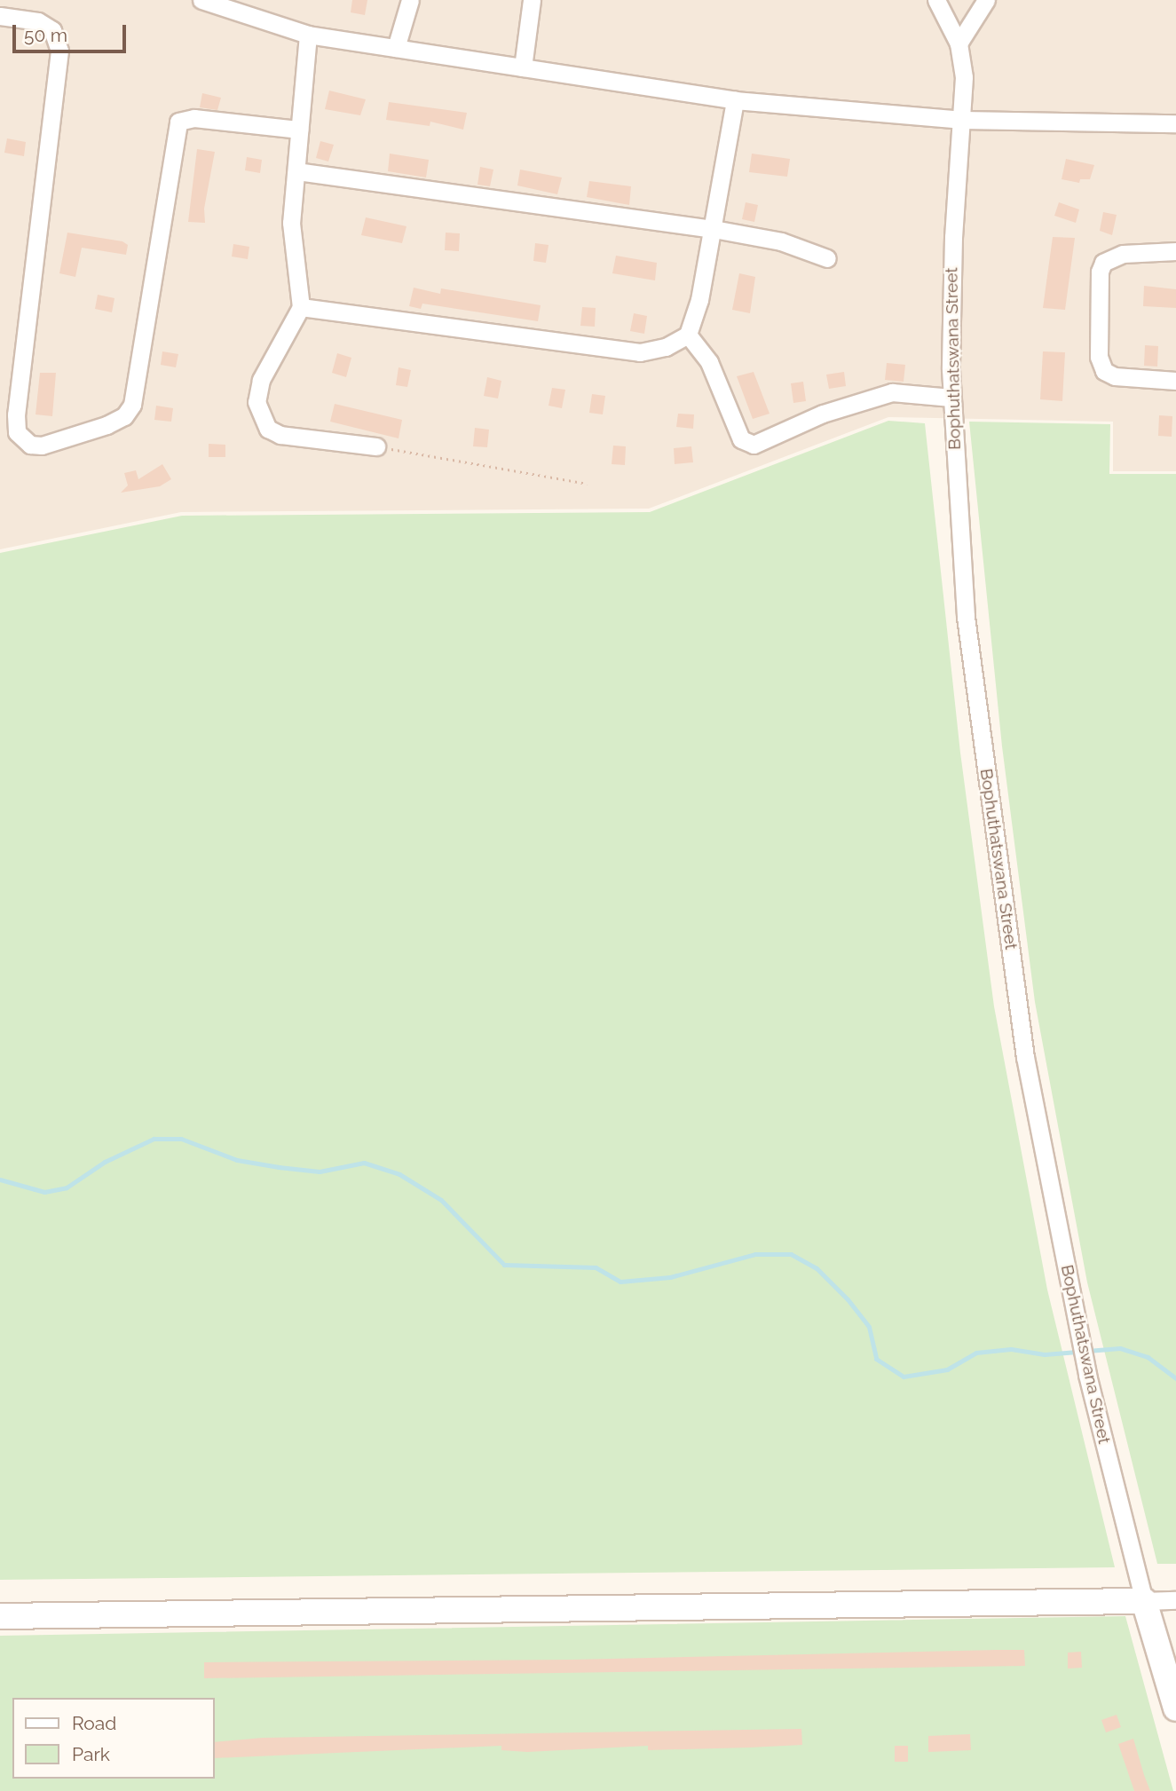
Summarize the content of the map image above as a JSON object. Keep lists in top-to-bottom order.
{
  "streets": {
    "street": ["Bophuthatswana Street"]
  },
  "legend": ["Road", "Park"],
  "scale_bar": "50 m"
}
